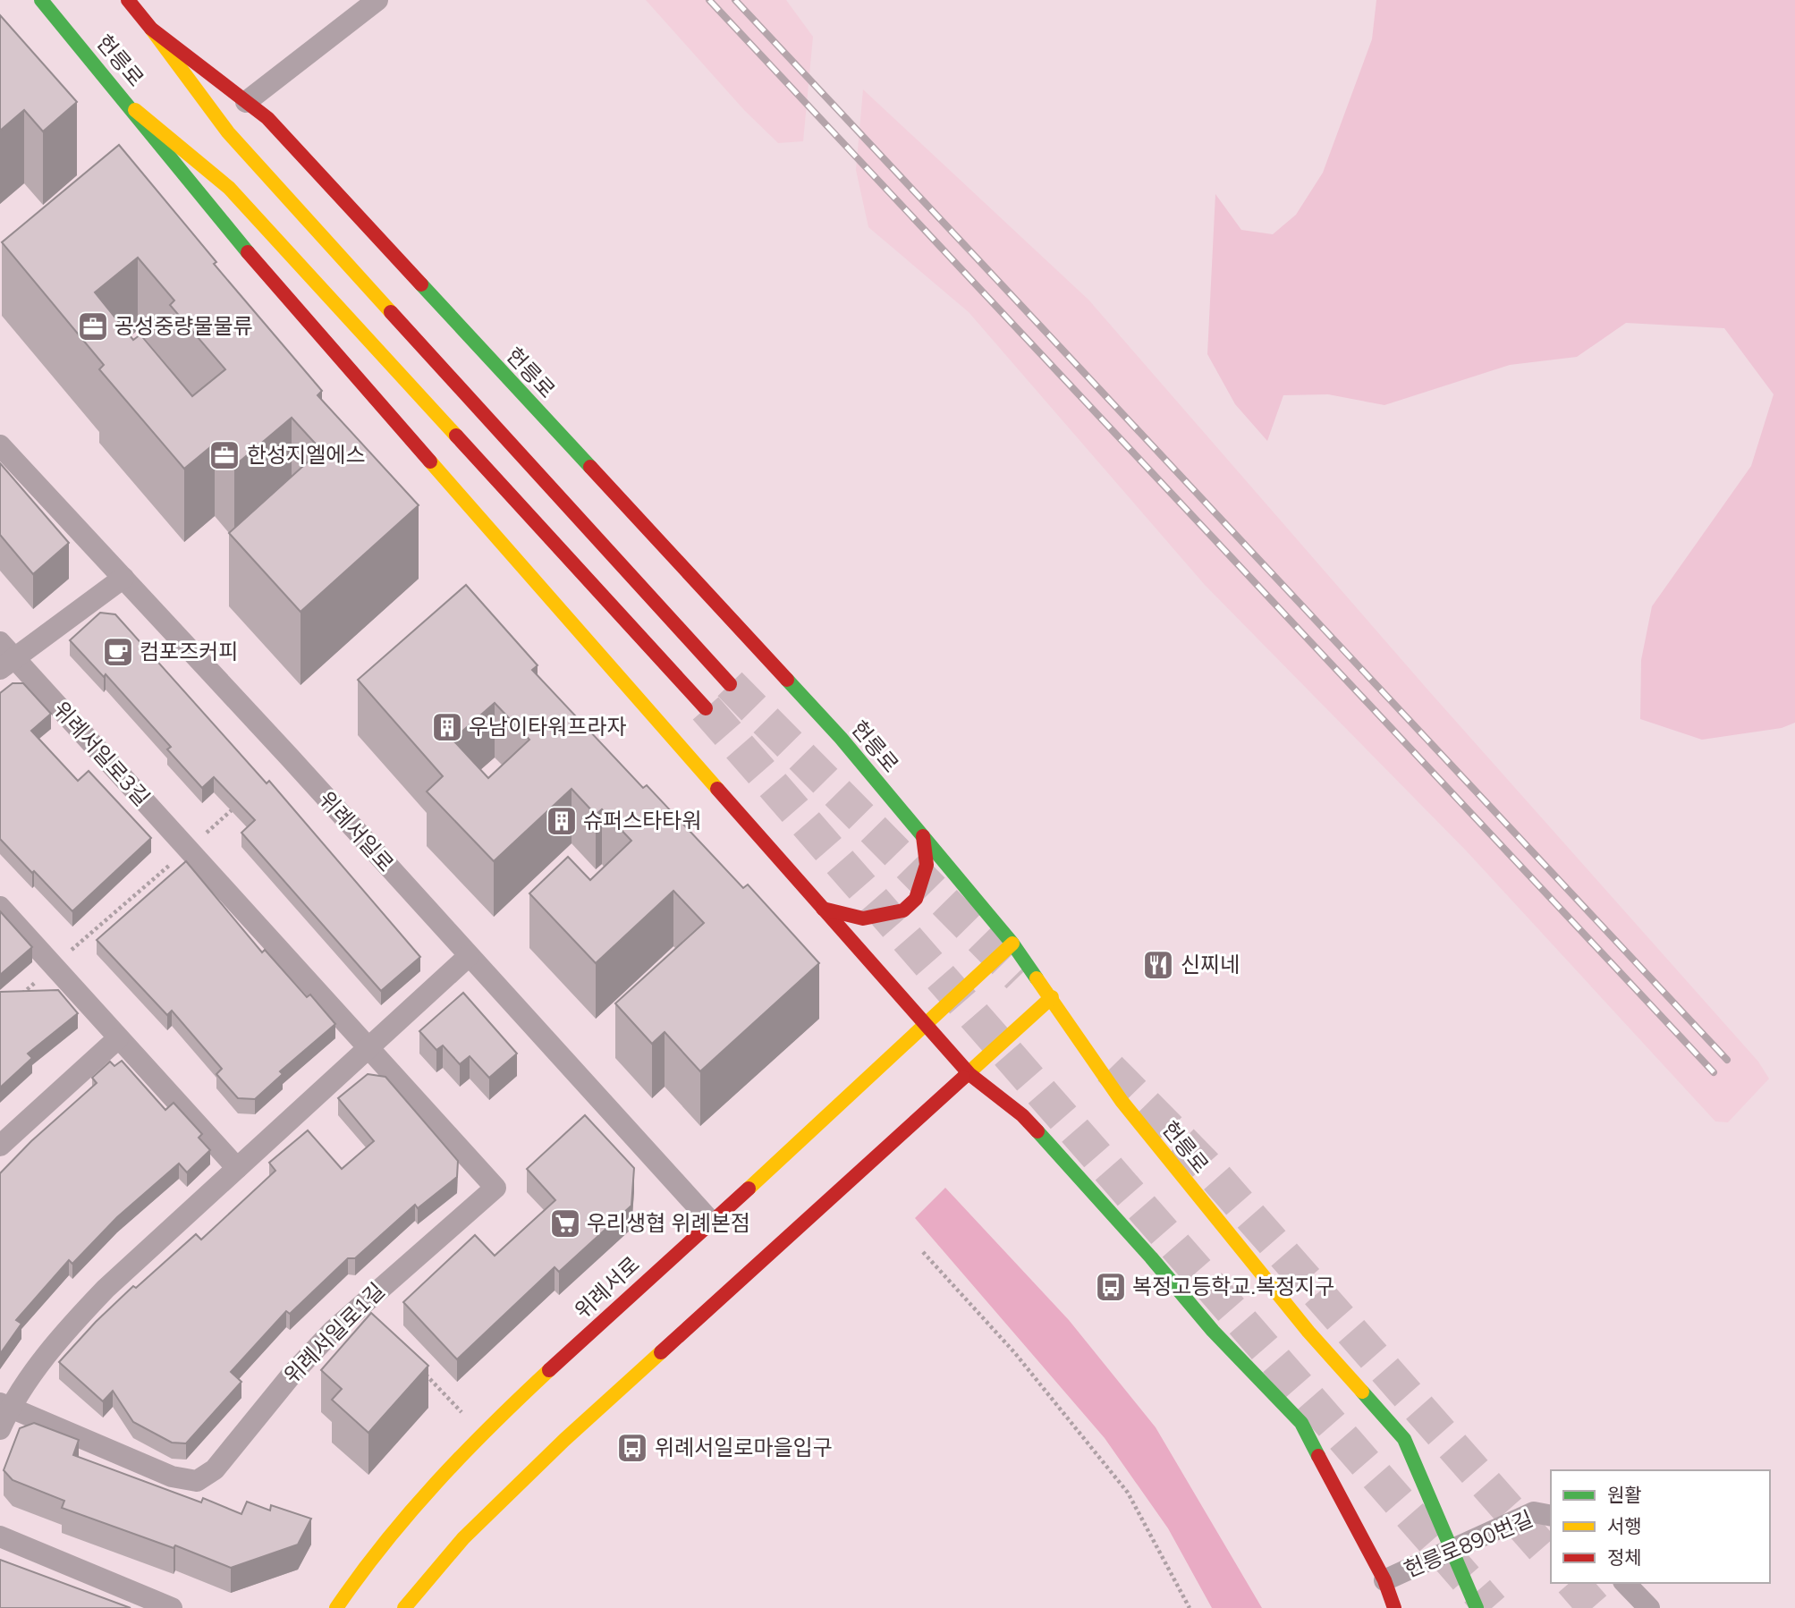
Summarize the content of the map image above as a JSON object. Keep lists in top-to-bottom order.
{
  "streets": {
    "main road": ["헌릉로", "위례서로"],
    "street": [
      "위례서일로3길",
      "위례서일로",
      "위례서일로1길",
      "헌릉로890번길"
    ]
  },
  "crossings": [
    ["헌릉로", "위례서로"],
    ["헌릉로", "헌릉로890번길"],
    ["위례서일로3길", "위례서일로"],
    ["위례서일로3길", "위례서일로1길"],
    ["위례서일로", "위례서로"]
  ],
  "places": {
    "office": ["공성중량물물류", "한성지엘에스"],
    "cafe": ["컴포즈커피"],
    "building": ["우남이타워프라자", "슈퍼스타타워"],
    "restaurant": ["신찌네"],
    "supermarket": ["우리생협 위례본점"],
    "bus stop": ["복정고등학교.복정지구", "위례서일로마을입구"]
  },
  "legend": ["원활", "서행", "정체"]
}
